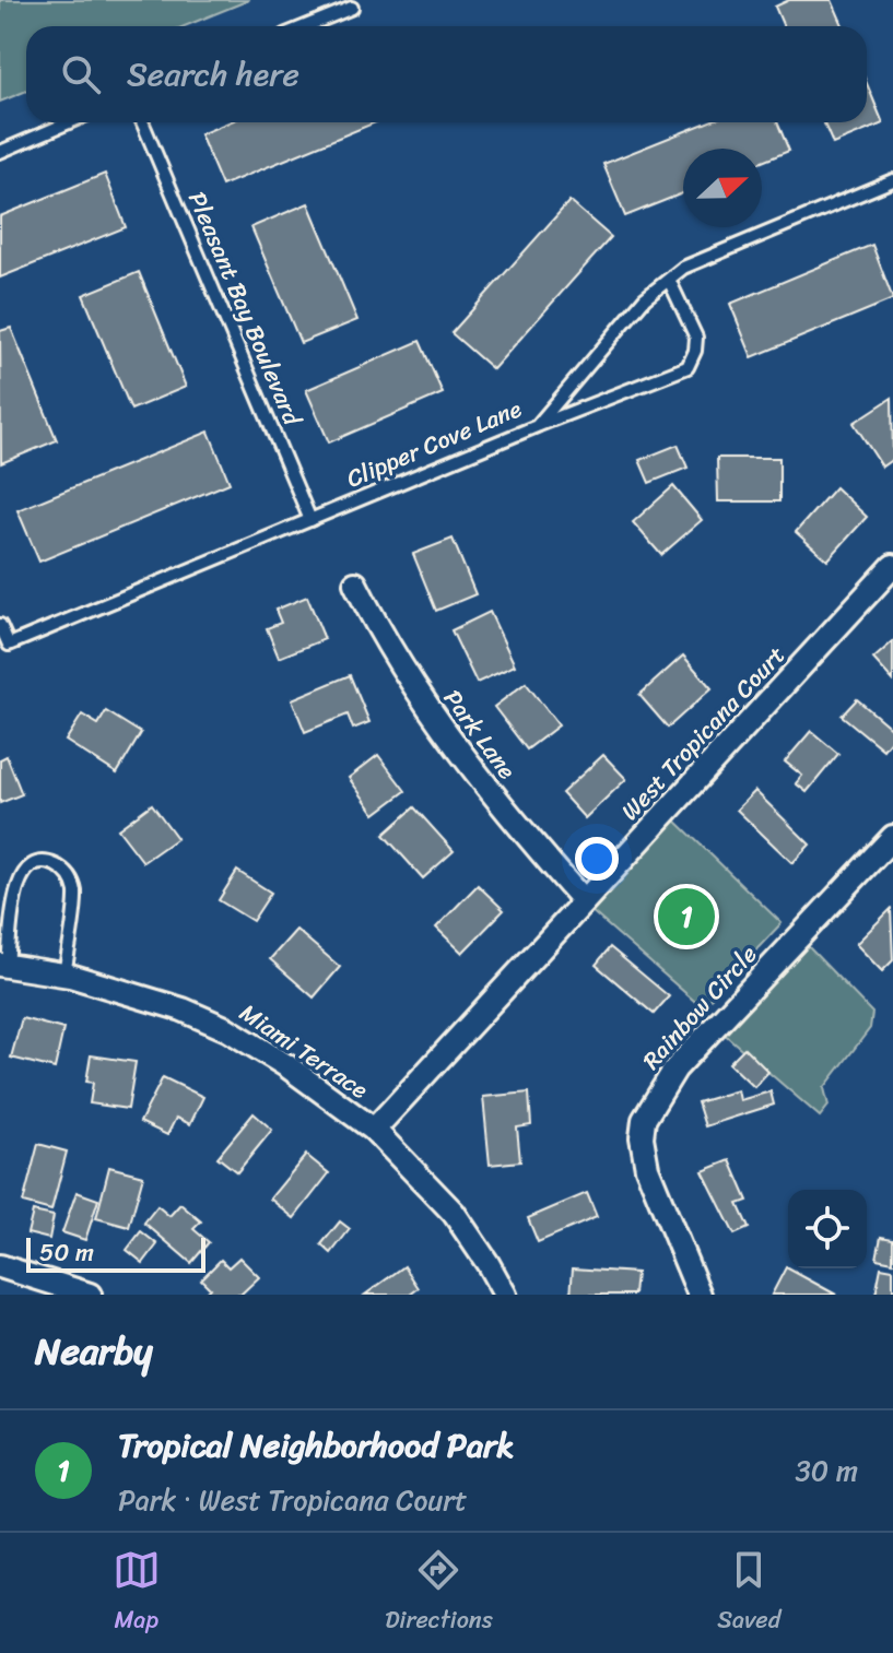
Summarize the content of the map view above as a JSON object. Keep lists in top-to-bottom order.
{
  "streets": {
    "street": [
      "West Tropicana Court",
      "Park Lane",
      "Rainbow Circle",
      "Miami Terrace"
    ],
    "lane": ["Pleasant Bay Boulevard", "Clipper Cove Lane"]
  },
  "crossings": [
    ["Pleasant Bay Boulevard", "Clipper Cove Lane"],
    ["West Tropicana Court", "Park Lane"],
    ["West Tropicana Court", "Miami Terrace"]
  ],
  "scale_bar": "50 m",
  "north": "right",
  "page": {
    "search": "Search here",
    "pins": "1",
    "scale": "50 m",
    "heading": "Nearby",
    "list": [
      {
        "mark": "1",
        "name": "Tropical Neighborhood Park",
        "note": "Park · West Tropicana Court",
        "value": "30 m"
      }
    ],
    "nav": ["Map", "Directions", "Saved"]
  }
}
